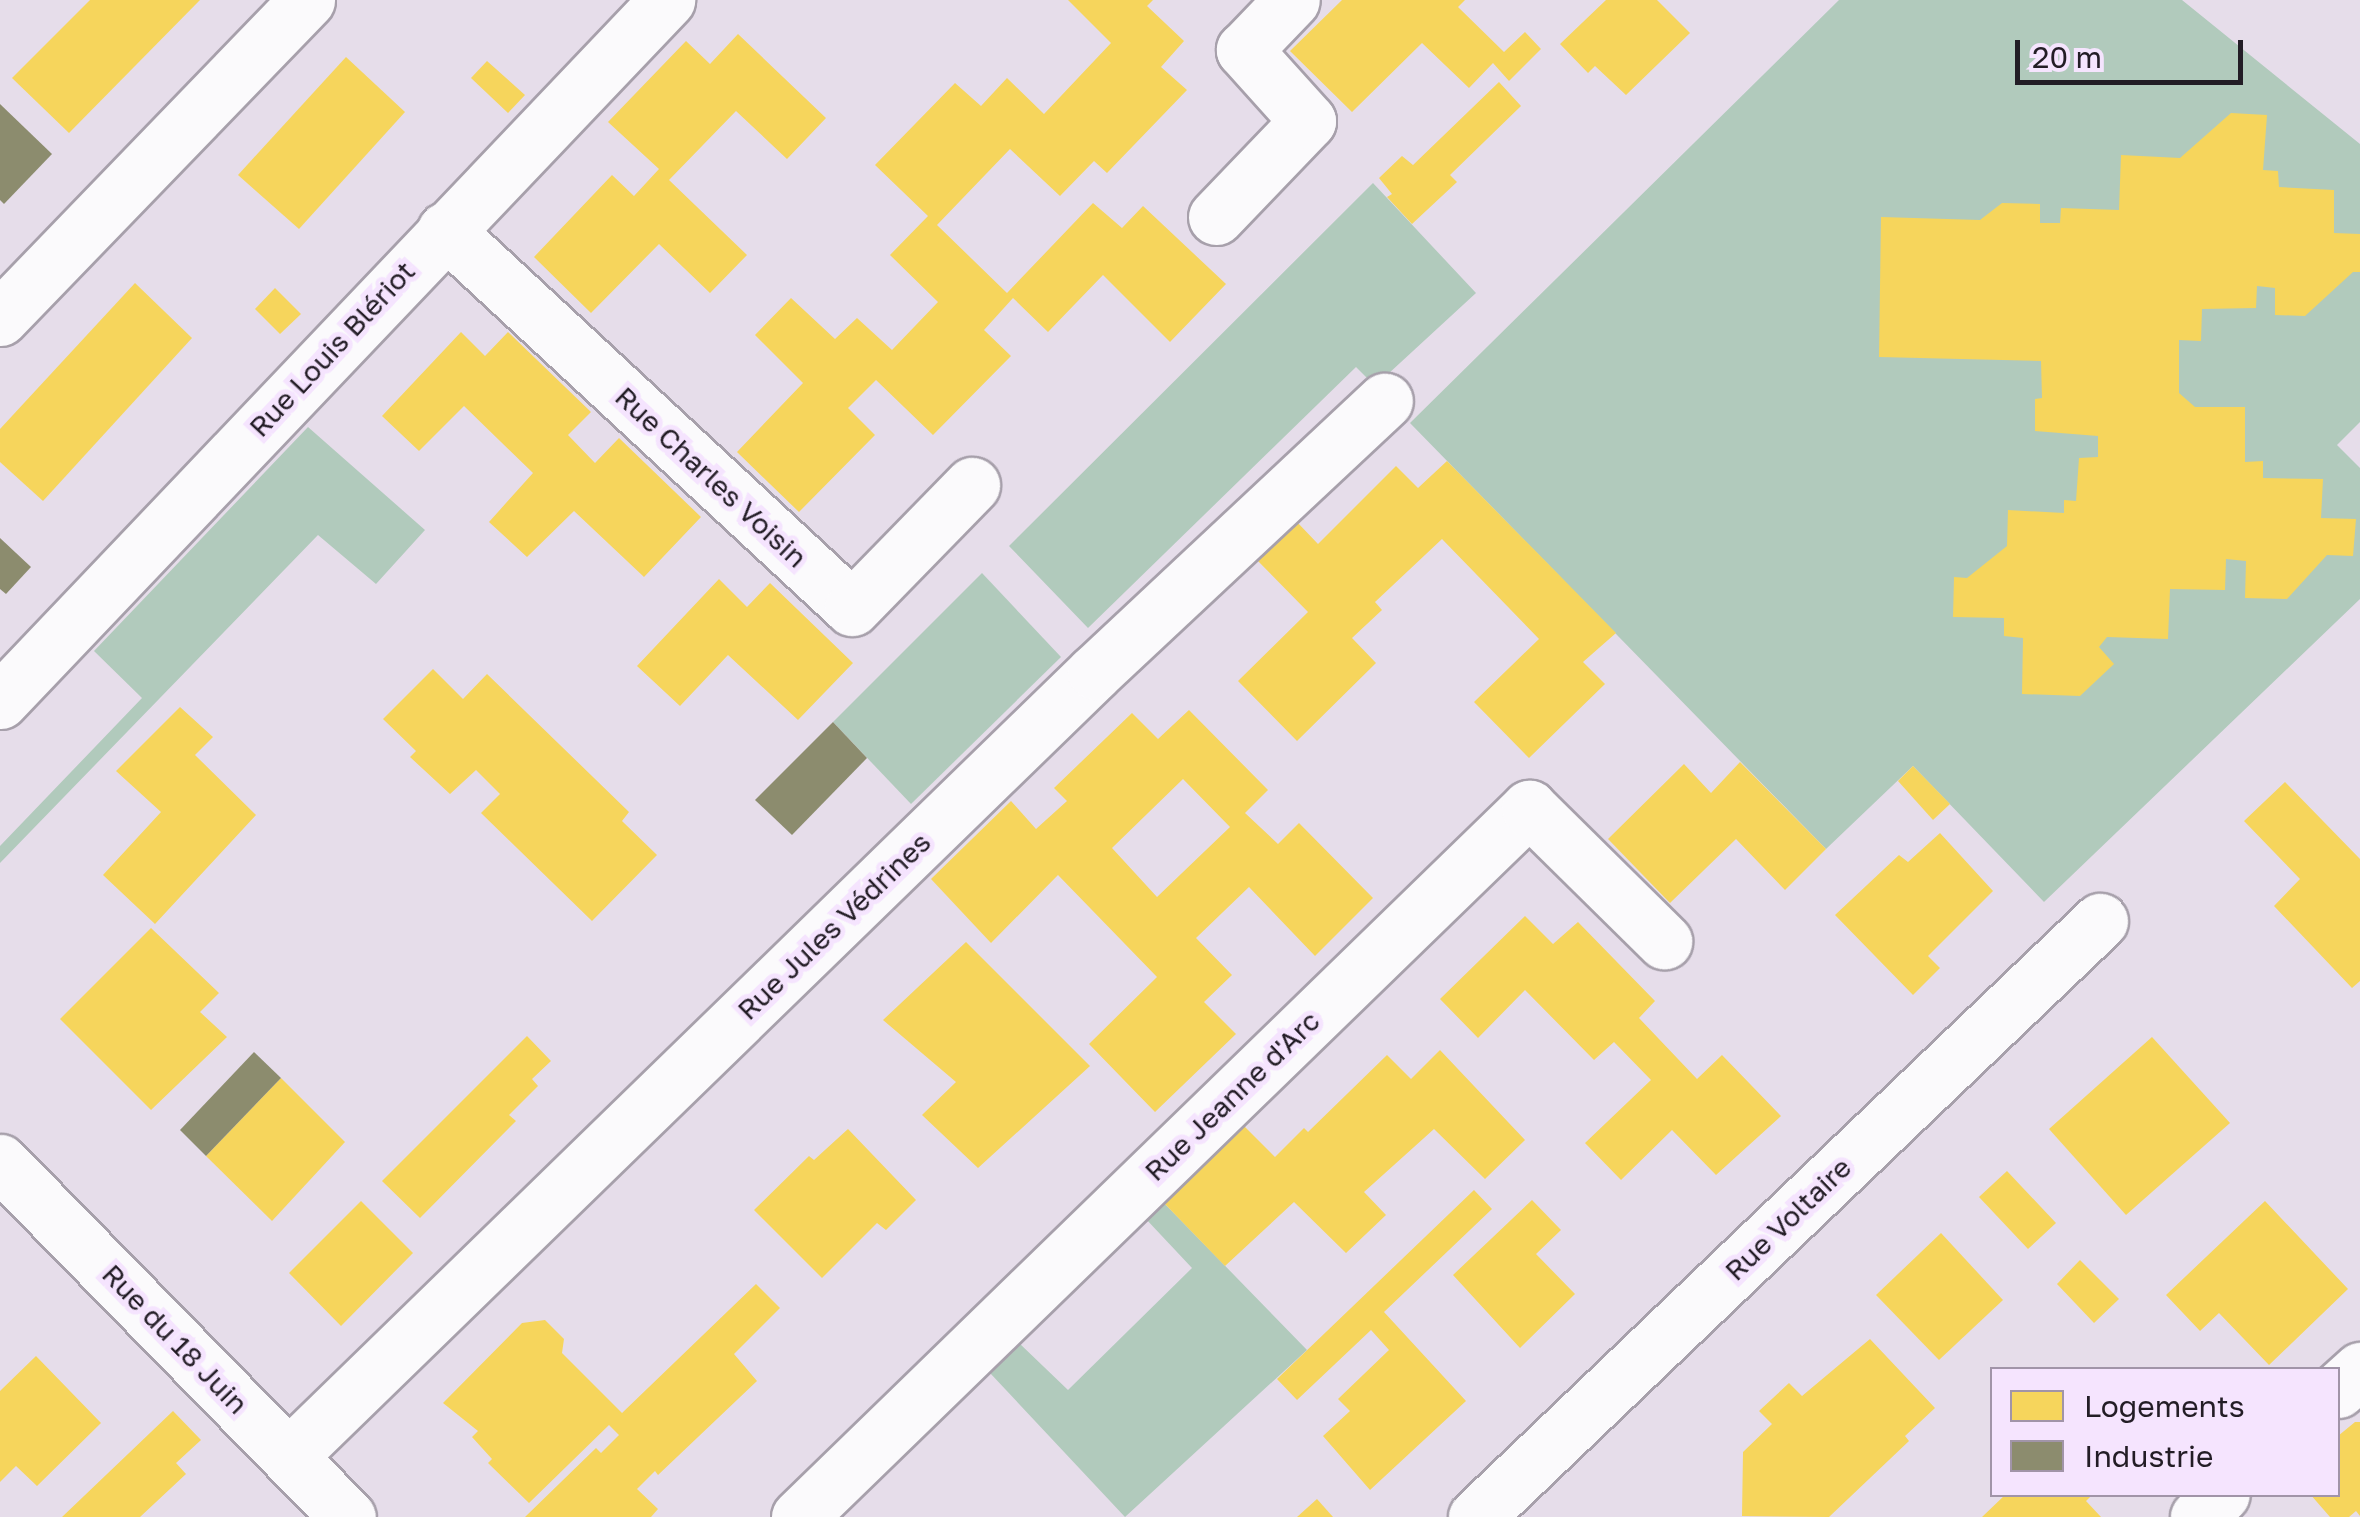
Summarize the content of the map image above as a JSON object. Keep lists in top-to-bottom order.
{
  "streets": {
    "street": [
      "Rue Louis Blériot",
      "Rue Charles Voisin",
      "Rue Jules Védrines",
      "Rue Jeanne d'Arc",
      "Rue Voltaire",
      "Rue du 18 Juin"
    ]
  },
  "crossings": [
    ["Rue Louis Blériot", "Rue Charles Voisin"],
    ["Rue Jules Védrines", "Rue du 18 Juin"]
  ],
  "legend": ["Logements", "Industrie"],
  "scale_bar": "20 m"
}
